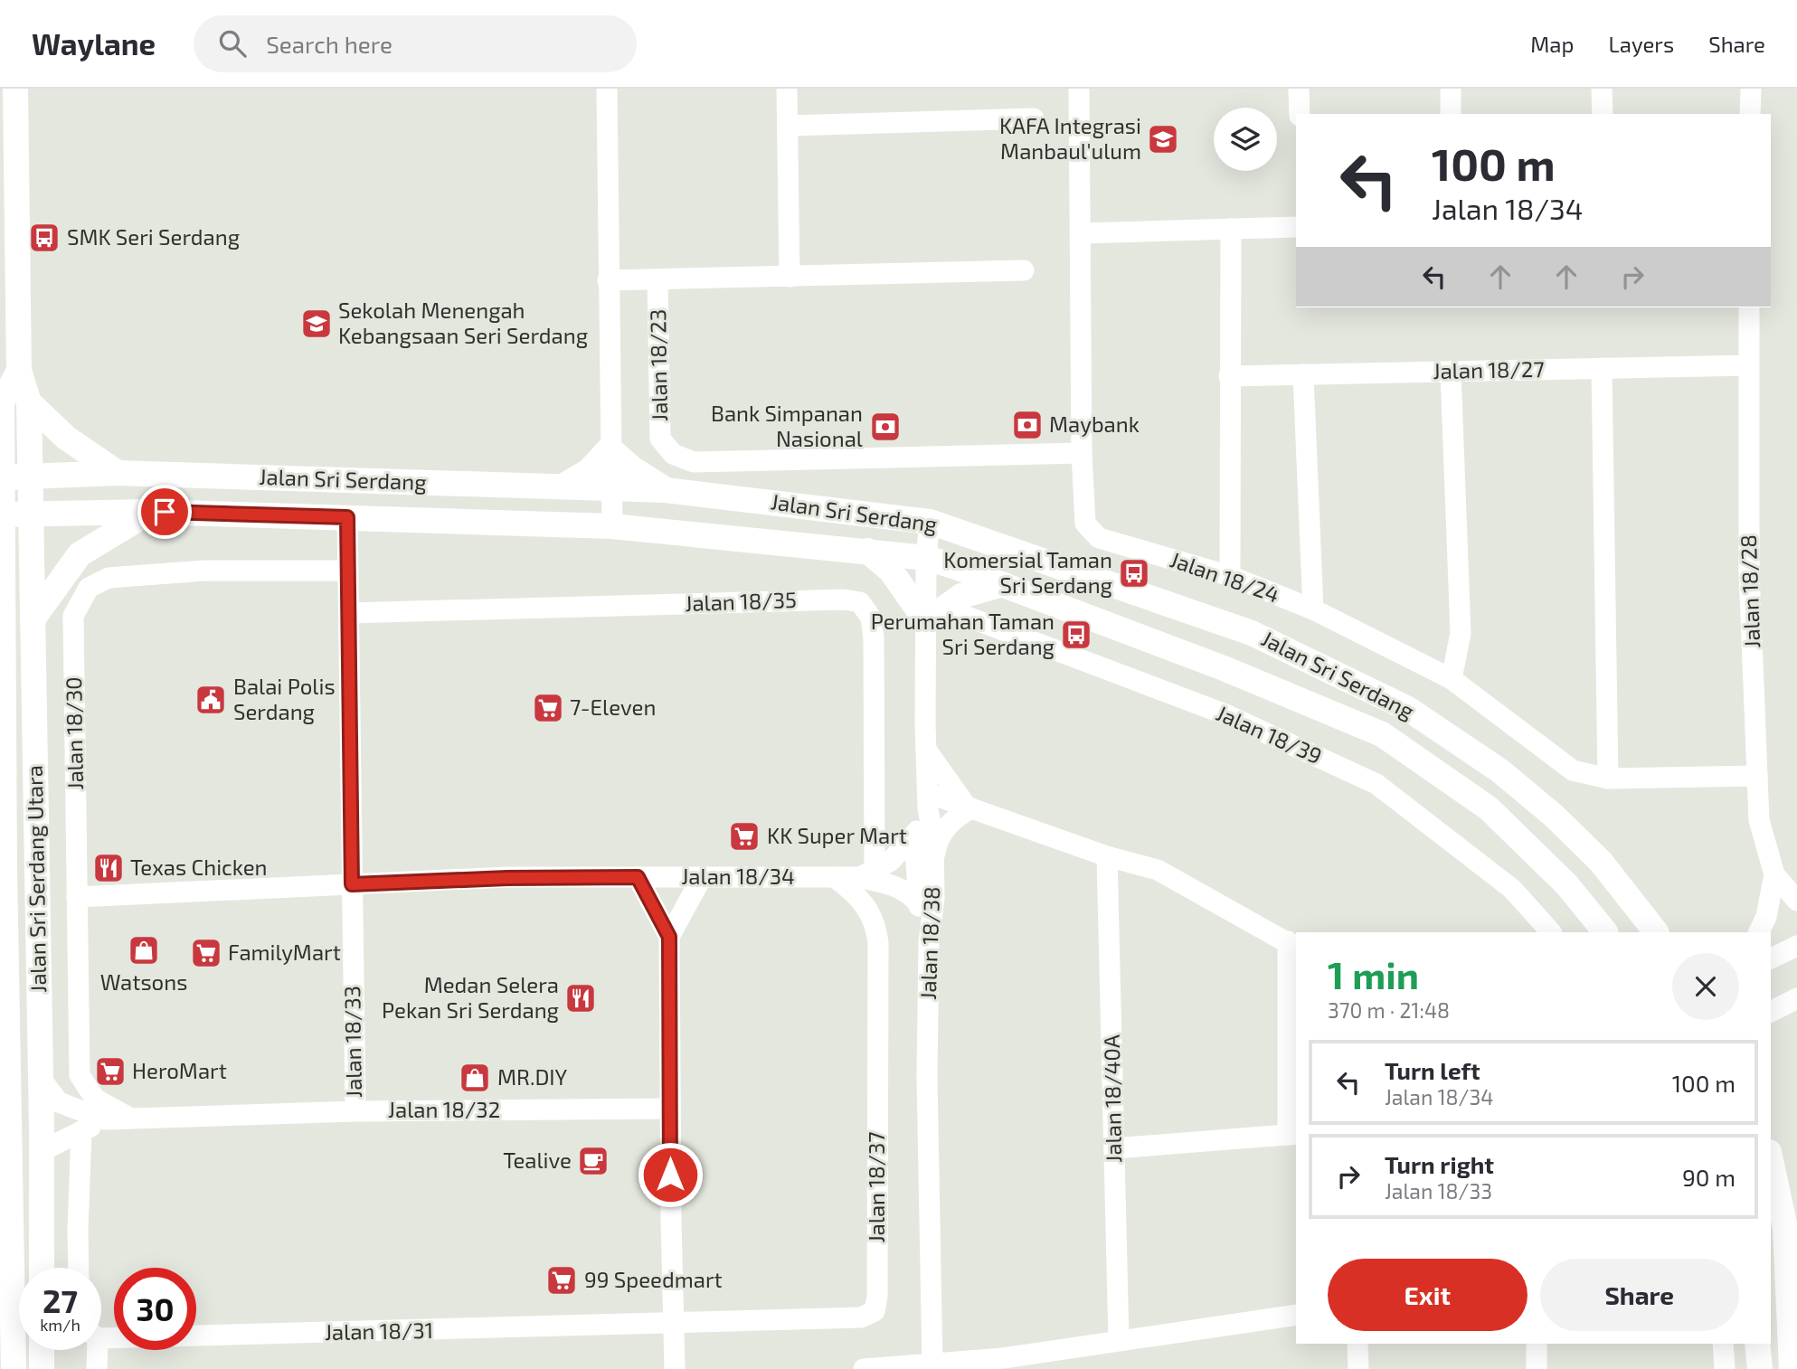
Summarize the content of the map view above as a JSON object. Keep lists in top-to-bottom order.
{
  "streets": {
    "street": [
      "Jalan 18/23",
      "Jalan 18/27",
      "Jalan Sri Serdang",
      "Jalan 18/24",
      "Jalan 18/28",
      "Jalan 18/35",
      "Jalan 18/30",
      "Jalan 18/39",
      "Jalan 18/34",
      "Jalan Sri Serdang Utara",
      "Jalan 18/38",
      "Jalan 18/33",
      "Jalan 18/40A",
      "Jalan 18/32",
      "Jalan 18/37",
      "Jalan 18/31"
    ]
  },
  "crossings": [
    ["Jalan 18/23", "Jalan 18/24"],
    ["Jalan 18/27", "Jalan 18/28"],
    ["Jalan Sri Serdang", "Jalan Sri Serdang Utara"],
    ["Jalan Sri Serdang", "Jalan 18/38"],
    ["Jalan Sri Serdang", "Jalan 18/33"],
    ["Jalan 18/24", "Jalan 18/28"],
    ["Jalan 18/35", "Jalan 18/34"],
    ["Jalan 18/35", "Jalan 18/33"],
    ["Jalan 18/30", "Jalan 18/34"],
    ["Jalan 18/30", "Jalan 18/33"],
    ["Jalan 18/30", "Jalan 18/32"],
    ["Jalan 18/39", "Jalan 18/38"],
    ["Jalan 18/34", "Jalan 18/33"],
    ["Jalan 18/34", "Jalan 18/37"],
    ["Jalan 18/33", "Jalan 18/32"],
    ["Jalan 18/37", "Jalan 18/31"]
  ],
  "places": {
    "school or university": ["KAFA Integrasi Manbaul'ulum", "Sekolah Menengah Kebangsaan Seri Serdang"],
    "bus stop": ["SMK Seri Serdang", "Komersial Taman Sri Serdang", "Perumahan Taman Sri Serdang"],
    "bank": ["Maybank", "Bank Simpanan Nasional"],
    "public building": ["Balai Polis Serdang"],
    "supermarket": [
      "7-Eleven",
      "KK Super Mart",
      "FamilyMart",
      "HeroMart",
      "99 Speedmart"
    ],
    "restaurant": ["Texas Chicken", "Medan Selera Pekan Sri Serdang"],
    "shop": ["Watsons", "MR.DIY"],
    "cafe": ["Tealive"]
  },
  "page": {
    "header": "Waylane",
    "search": "Search here",
    "nav": ["Map", "Layers", "Share"],
    "turn": ["100 m", "Jalan 18/34"],
    "heading": ["1 min", "370 m · 21:48"],
    "list": [
      {
        "name": "Turn left",
        "note": "Jalan 18/34",
        "value": "100 m"
      },
      {
        "name": "Turn right",
        "note": "Jalan 18/33",
        "value": "90 m"
      }
    ],
    "buttons": ["Exit", "Share"],
    "speed": "27 km/h",
    "limit": "30"
  }
}
